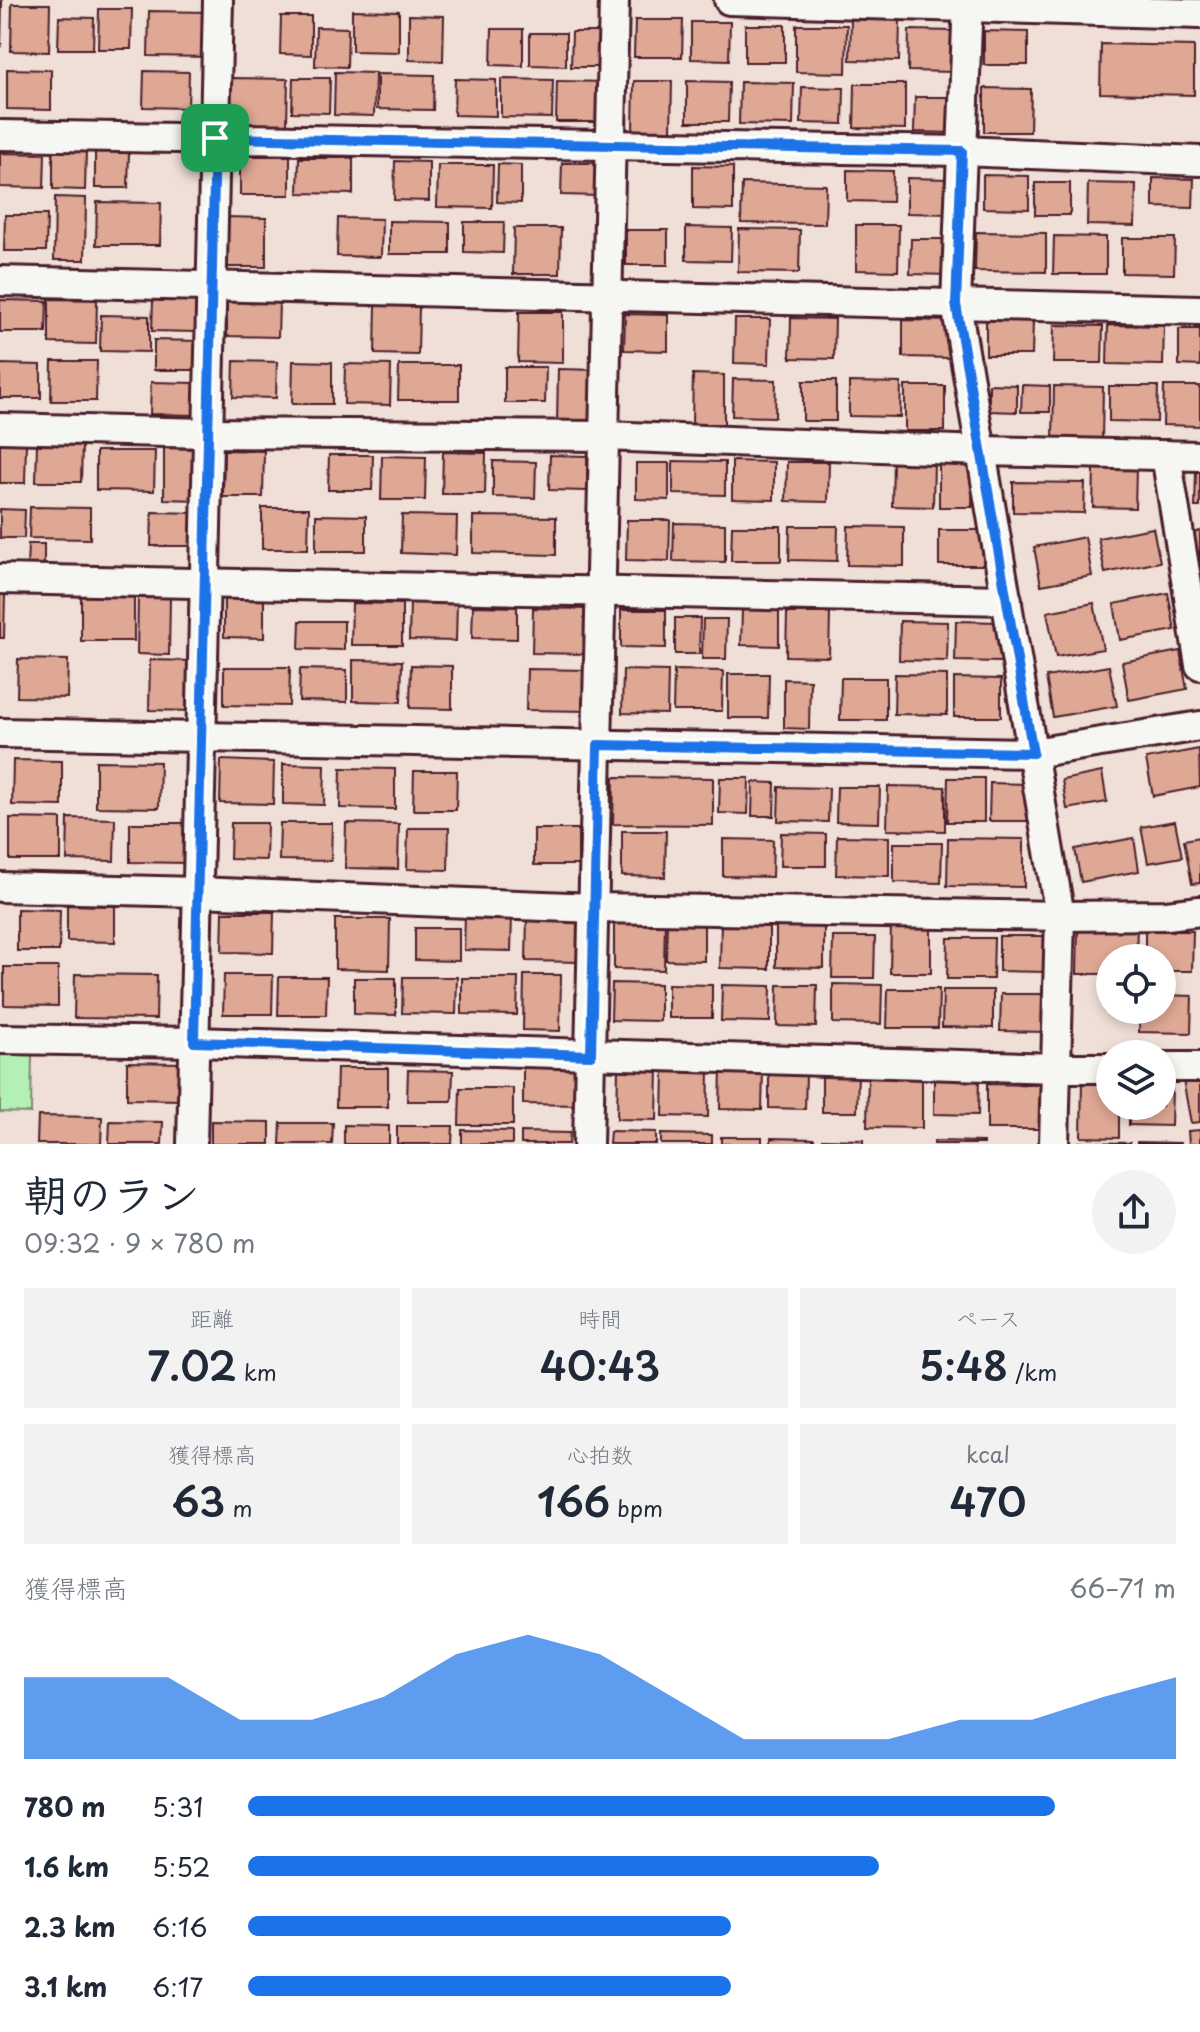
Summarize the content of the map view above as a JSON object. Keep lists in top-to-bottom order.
{
  "page": {
    "heading": ["朝のラン", "09:32 · 9 × 780 m"],
    "stats": [
      ["距離", "7.02 km"],
      ["時間", "40:43"],
      ["ペース", "5:48 /km"],
      ["獲得標高", "63 m"],
      ["心拍数", "166 bpm"],
      ["kcal", "470"]
    ],
    "chart": ["獲得標高", "66–71 m"],
    "list": [
      {
        "name": "780 m",
        "note": "5:31"
      },
      {
        "name": "1.6 km",
        "note": "5:52"
      },
      {
        "name": "2.3 km",
        "note": "6:16"
      },
      {
        "name": "3.1 km",
        "note": "6:17"
      }
    ]
  }
}
